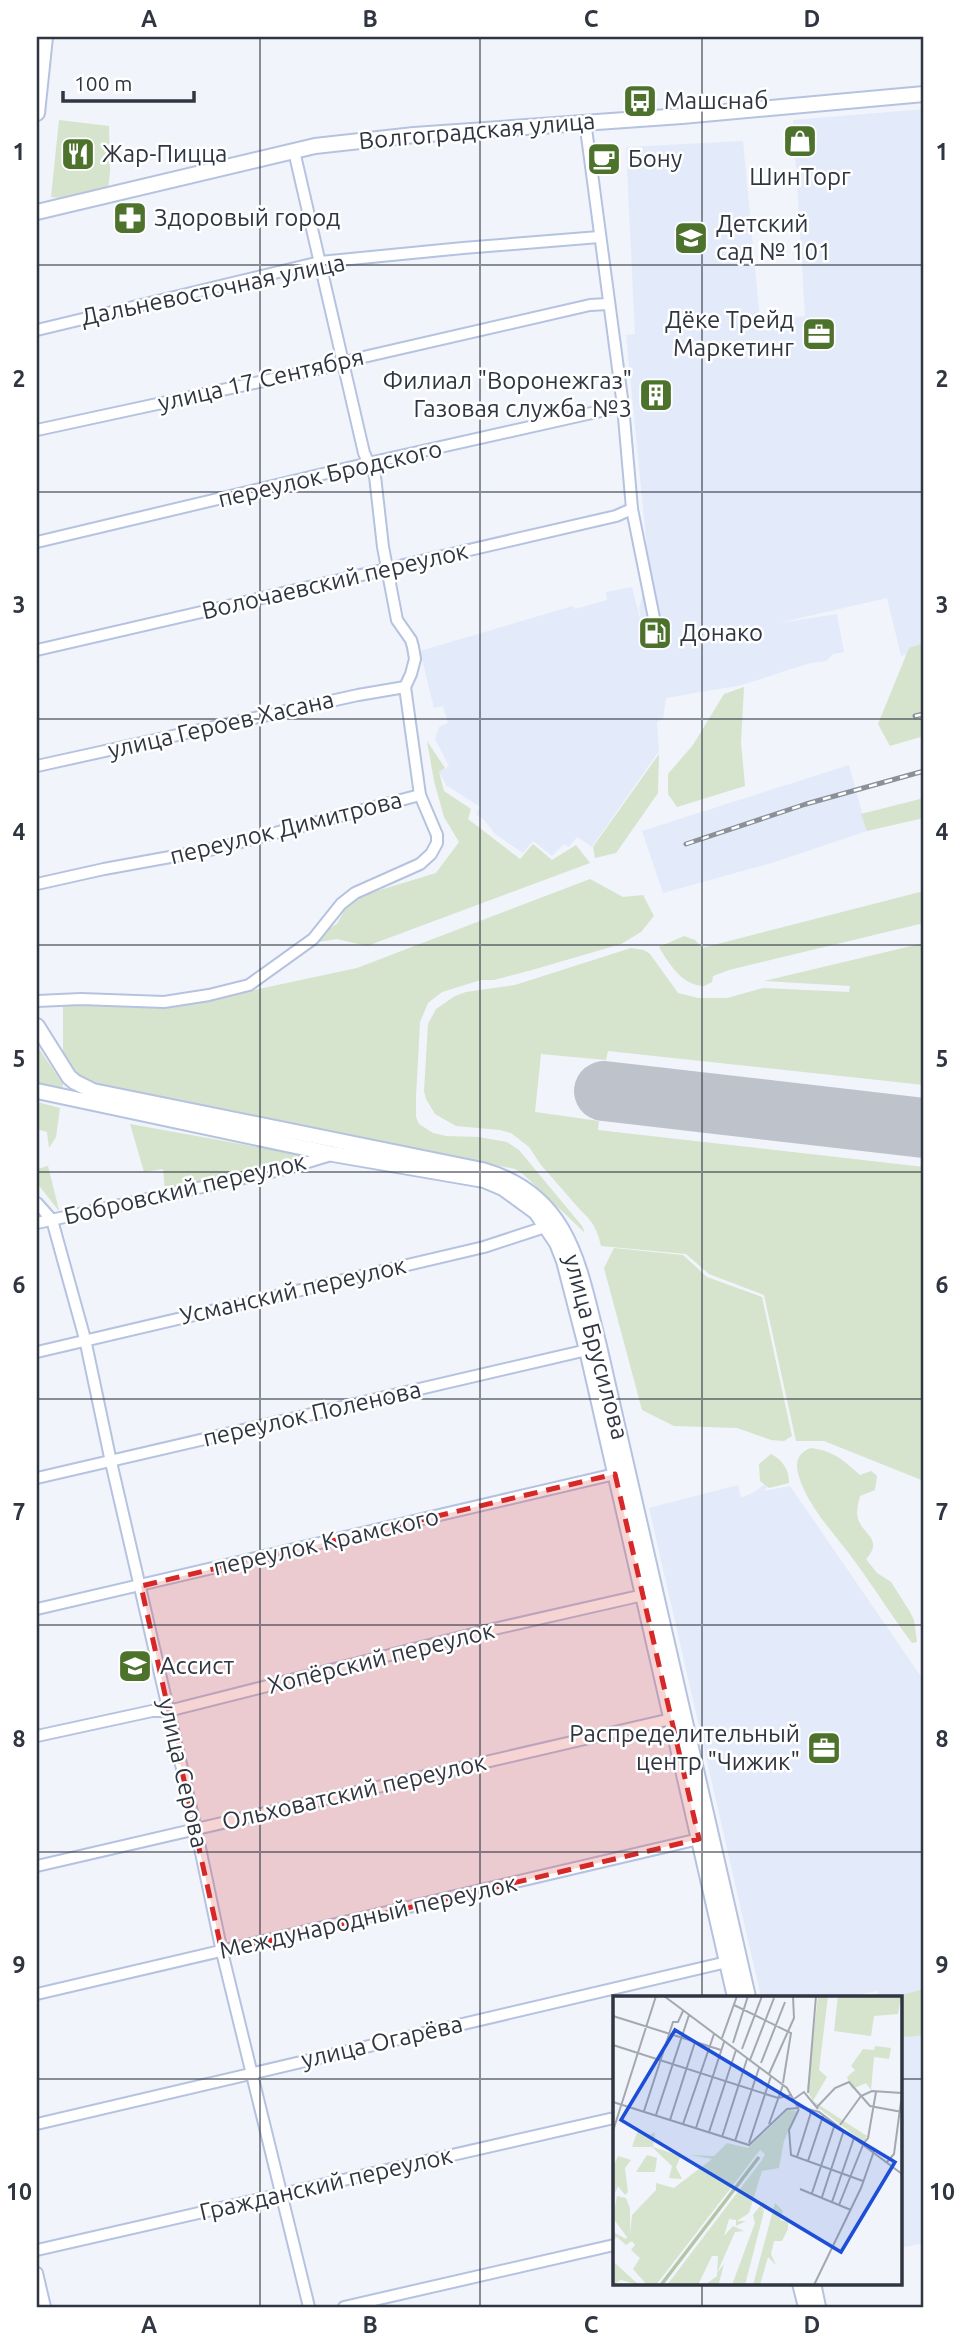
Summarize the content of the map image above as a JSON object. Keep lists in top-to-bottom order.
{
  "streets": {
    "main road": ["Волгоградская улица", "улица Брусилова"],
    "street": [
      "Дальневосточная улица",
      "улица 17 Сентября",
      "переулок Бродского",
      "Волочаевский переулок",
      "улица Героев Хасана",
      "переулок Димитрова",
      "Бобровский переулок",
      "Усманский переулок",
      "переулок Поленова",
      "переулок Крамского",
      "Хопёрский переулок",
      "улица Серова",
      "Ольховатский переулок",
      "Международный переулок",
      "улица Огарёва",
      "Гражданский переулок"
    ]
  },
  "crossings": [
    ["Волгоградская улица", "переулок Димитрова"],
    ["Дальневосточная улица", "переулок Димитрова"],
    ["улица 17 Сентября", "переулок Димитрова"],
    ["переулок Бродского", "переулок Димитрова"],
    ["Волочаевский переулок", "переулок Димитрова"],
    ["улица Героев Хасана", "переулок Димитрова"],
    ["Бобровский переулок", "улица Брусилова"],
    ["Бобровский переулок", "улица Серова"],
    ["Усманский переулок", "улица Брусилова"],
    ["Усманский переулок", "улица Серова"],
    ["улица Брусилова", "переулок Поленова"],
    ["улица Брусилова", "переулок Крамского"],
    ["улица Брусилова", "Хопёрский переулок"],
    ["улица Брусилова", "Ольховатский переулок"],
    ["улица Брусилова", "Международный переулок"],
    ["улица Брусилова", "улица Огарёва"],
    ["переулок Поленова", "улица Серова"],
    ["переулок Крамского", "улица Серова"],
    ["Хопёрский переулок", "улица Серова"],
    ["улица Серова", "Ольховатский переулок"],
    ["улица Серова", "Международный переулок"],
    ["улица Серова", "улица Огарёва"],
    ["улица Серова", "Гражданский переулок"]
  ],
  "places": {
    "bus stop": ["Машснаб"],
    "shop": ["ШинТорг"],
    "restaurant": ["Жар-Пицца"],
    "cafe": ["Бону"],
    "pharmacy": ["Здоровый город"],
    "school or university": ["Детский сад № 101", "Ассист"],
    "office": ["Дёке Трейд Маркетинг", "Распределительный центр \"Чижик\""],
    "building": ["Филиал \"Воронежгаз\" Газовая служба №3"],
    "fuel station": ["Донако"]
  },
  "scale_bar": "100 m",
  "grid": {
    "columns": [
      "A",
      "B",
      "C",
      "D"
    ],
    "rows": [
      "1",
      "2",
      "3",
      "4",
      "5",
      "6",
      "7",
      "8",
      "9",
      "10"
    ]
  }
}
